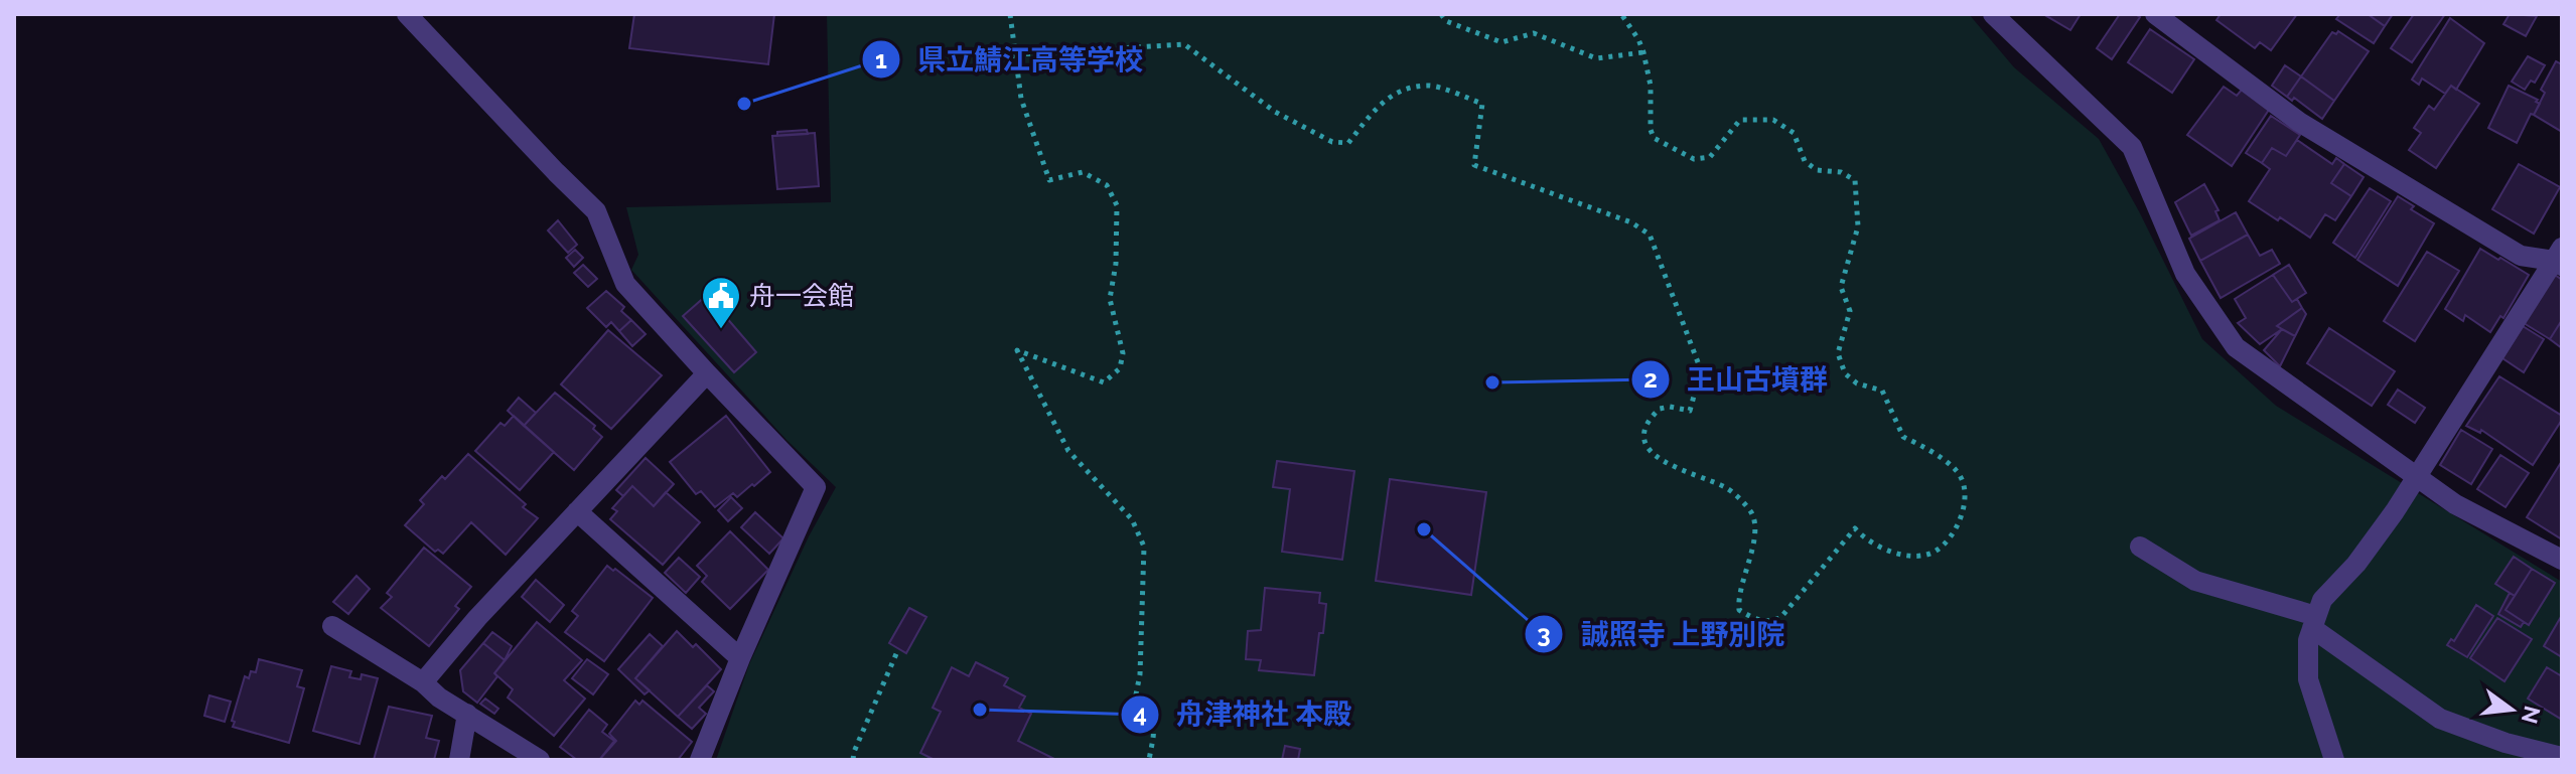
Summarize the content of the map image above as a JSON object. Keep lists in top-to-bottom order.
{
  "places": {
    "other": [
      "県立鯖江高等学校",
      "王山古墳群",
      "誠照寺 上野別院",
      "舟津神社 本殿"
    ],
    "public building": ["舟一会館"]
  },
  "north": "right"
}
